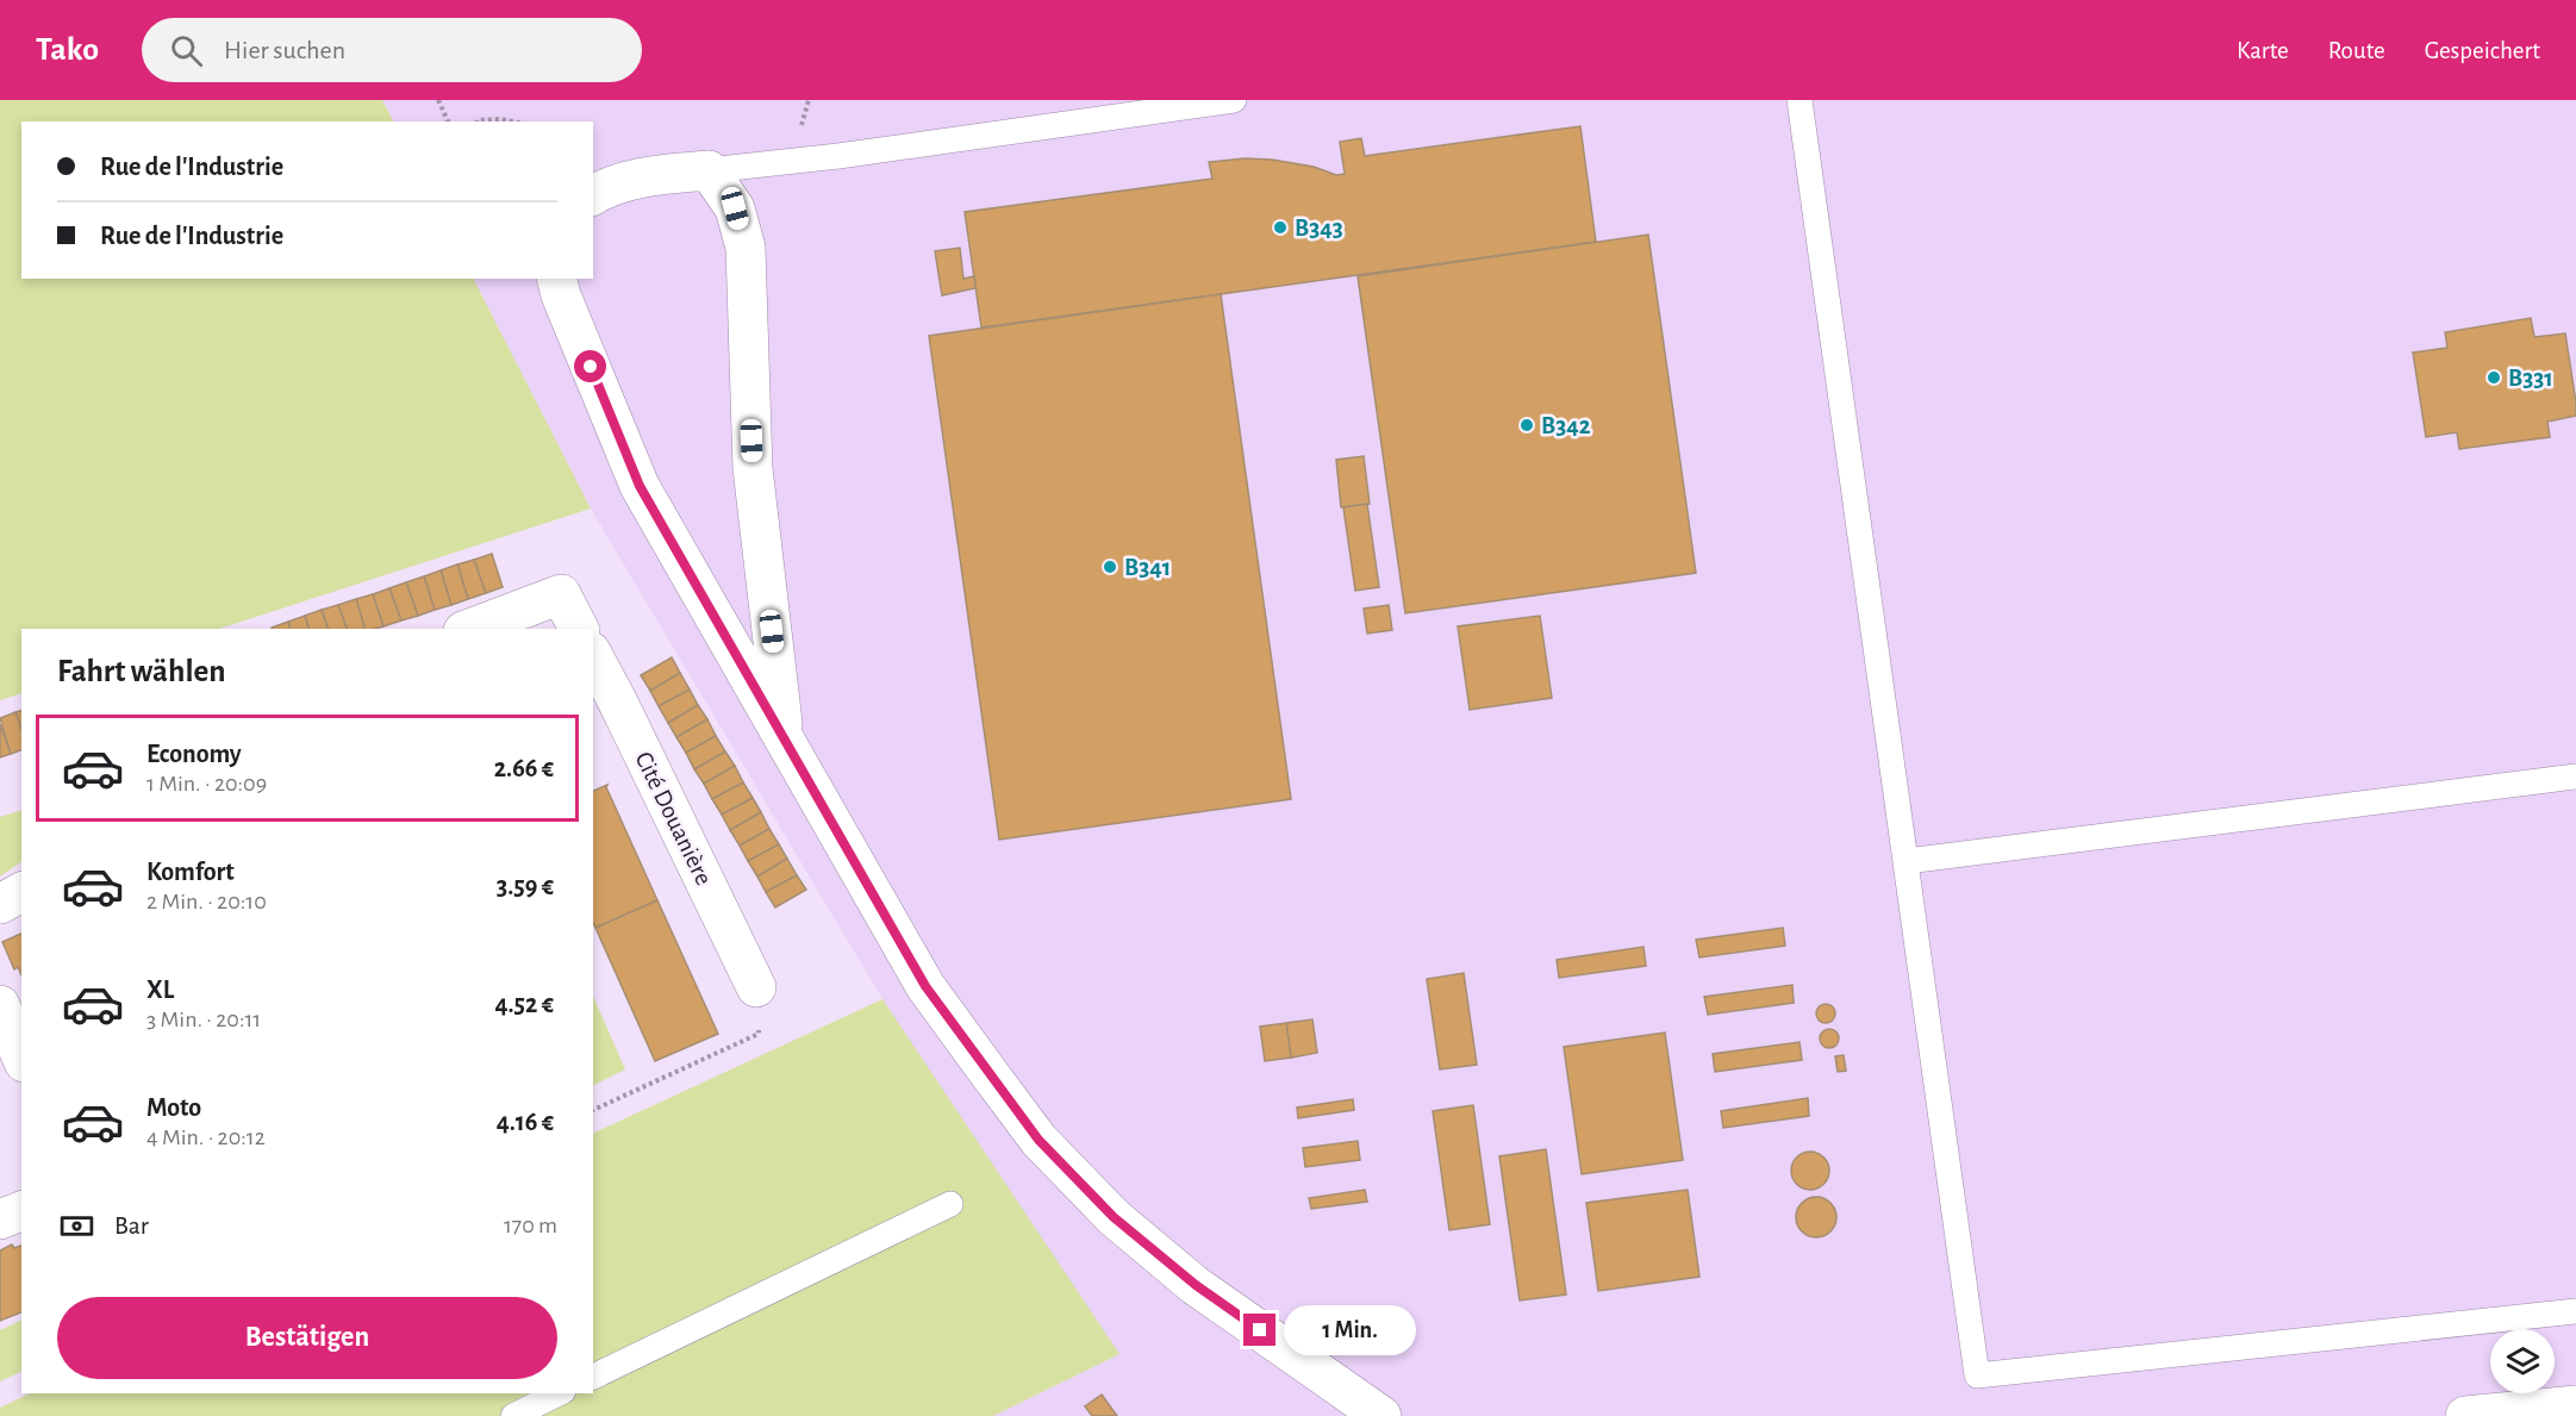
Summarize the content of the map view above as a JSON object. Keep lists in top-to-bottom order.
{
  "streets": {
    "street": ["Cité Douanière"]
  },
  "places": [
    "B343",
    "B331",
    "B342",
    "B341"
  ],
  "page": {
    "header": "Tako",
    "search": "Hier suchen",
    "nav": ["Karte", "Route", "Gespeichert"],
    "banner": ["Rue de l'Industrie", "Rue de l'Industrie"],
    "heading": "Fahrt wählen",
    "list": [
      {
        "name": "Economy",
        "note": "1 Min. · 20:09",
        "value": "2.66 €"
      },
      {
        "name": "Komfort",
        "note": "2 Min. · 20:10",
        "value": "3.59 €"
      },
      {
        "name": "XL",
        "note": "3 Min. · 20:11",
        "value": "4.52 €"
      },
      {
        "name": "Moto",
        "note": "4 Min. · 20:12",
        "value": "4.16 €"
      }
    ],
    "pay": ["Bar", "170 m"],
    "buttons": "Bestätigen",
    "bubble": "1 Min."
  }
}
